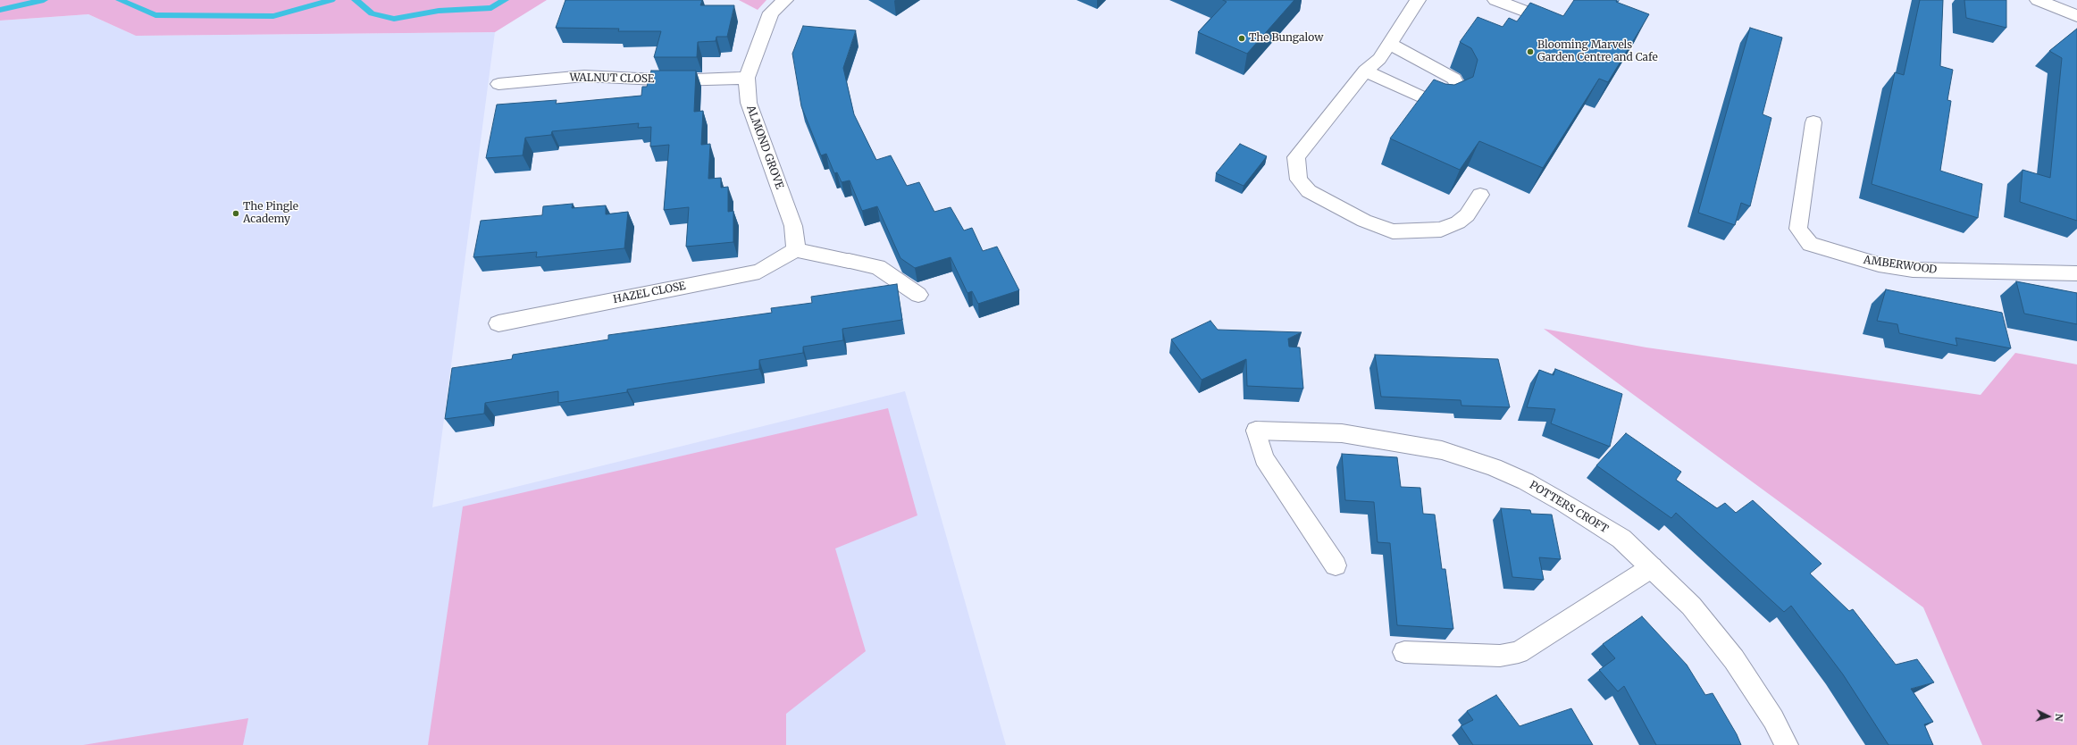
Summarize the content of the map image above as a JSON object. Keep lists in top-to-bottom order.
{
  "streets": {
    "street": [
      "WALNUT CLOSE",
      "ALMOND GROVE",
      "AMBERWOOD",
      "HAZEL CLOSE",
      "POTTERS CROFT"
    ]
  },
  "crossings": [
    ["WALNUT CLOSE", "ALMOND GROVE"],
    ["ALMOND GROVE", "HAZEL CLOSE"]
  ],
  "places": ["The Bungalow", "Blooming Marvels Garden Centre and Cafe", "The Pingle Academy"],
  "north": "right"
}
